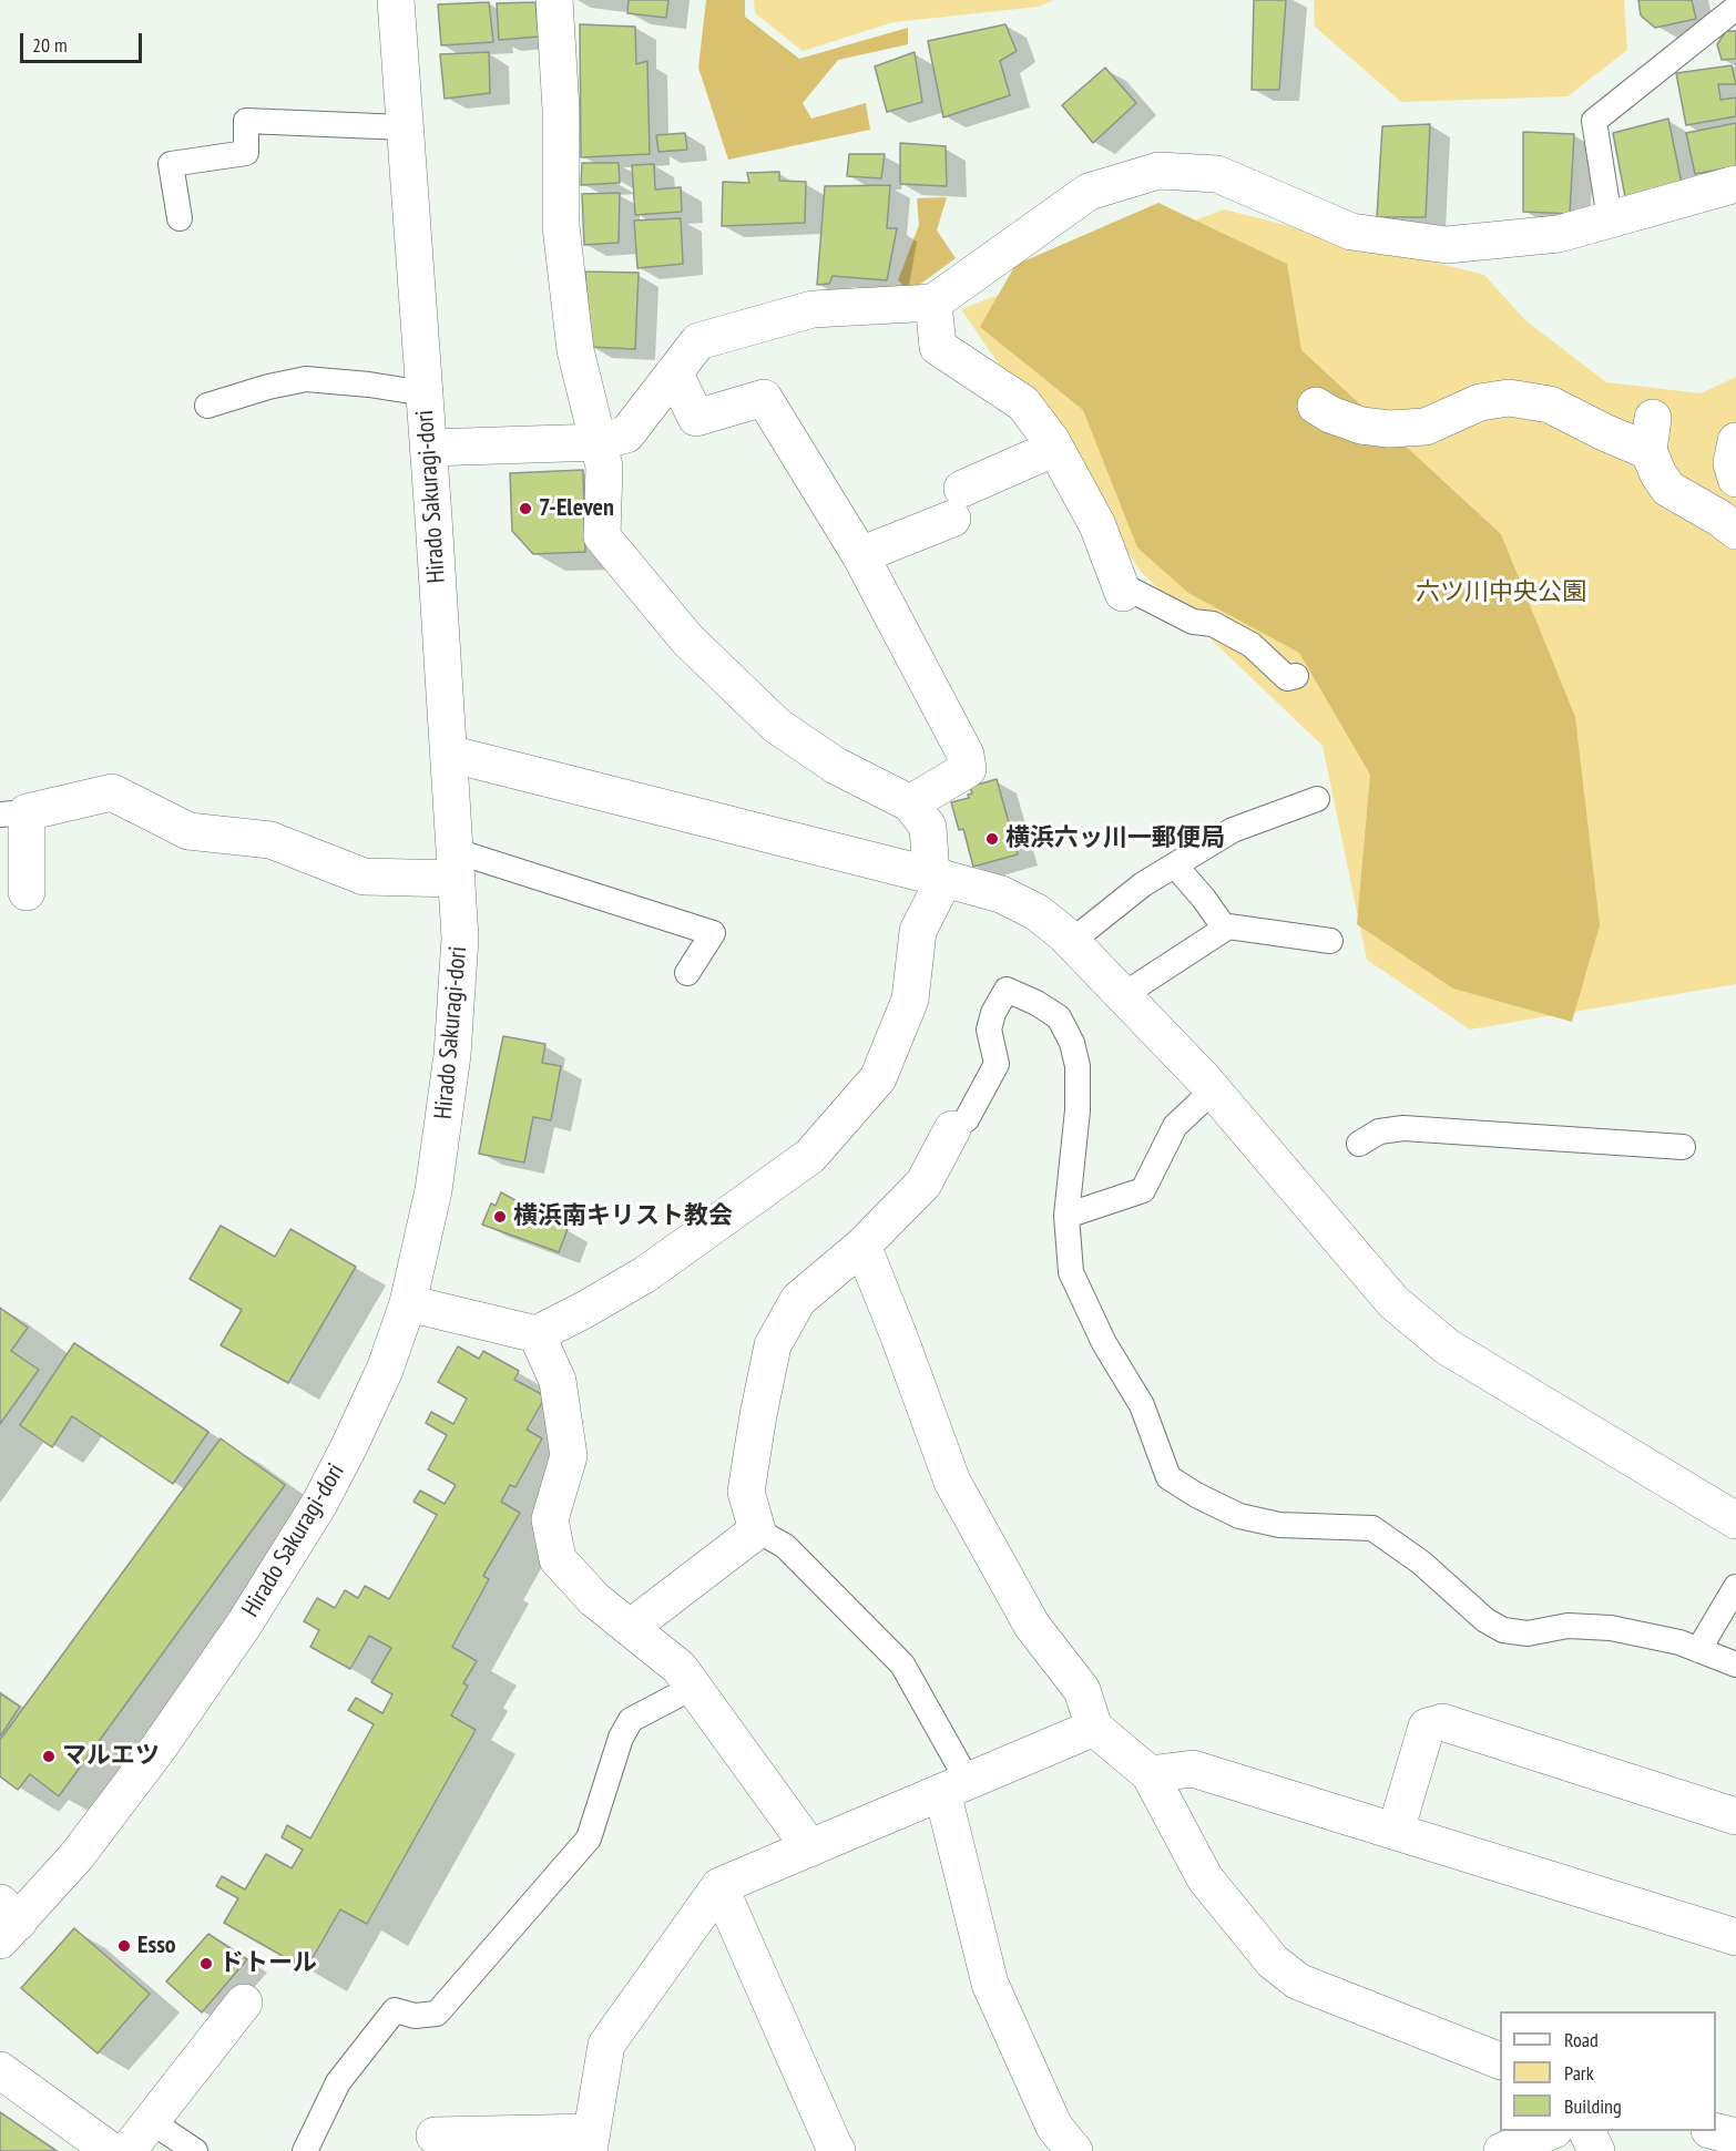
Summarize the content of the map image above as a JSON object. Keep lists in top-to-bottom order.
{
  "streets": {
    "street": ["Hirado Sakuragi-dori"]
  },
  "parks": ["六ツ川中央公園"],
  "places": [
    "7-Eleven",
    "横浜六ッ川一郵便局",
    "横浜南キリスト教会",
    "マルエツ",
    "Esso",
    "ドトール"
  ],
  "legend": ["Road", "Park", "Building"],
  "scale_bar": "20 m"
}
